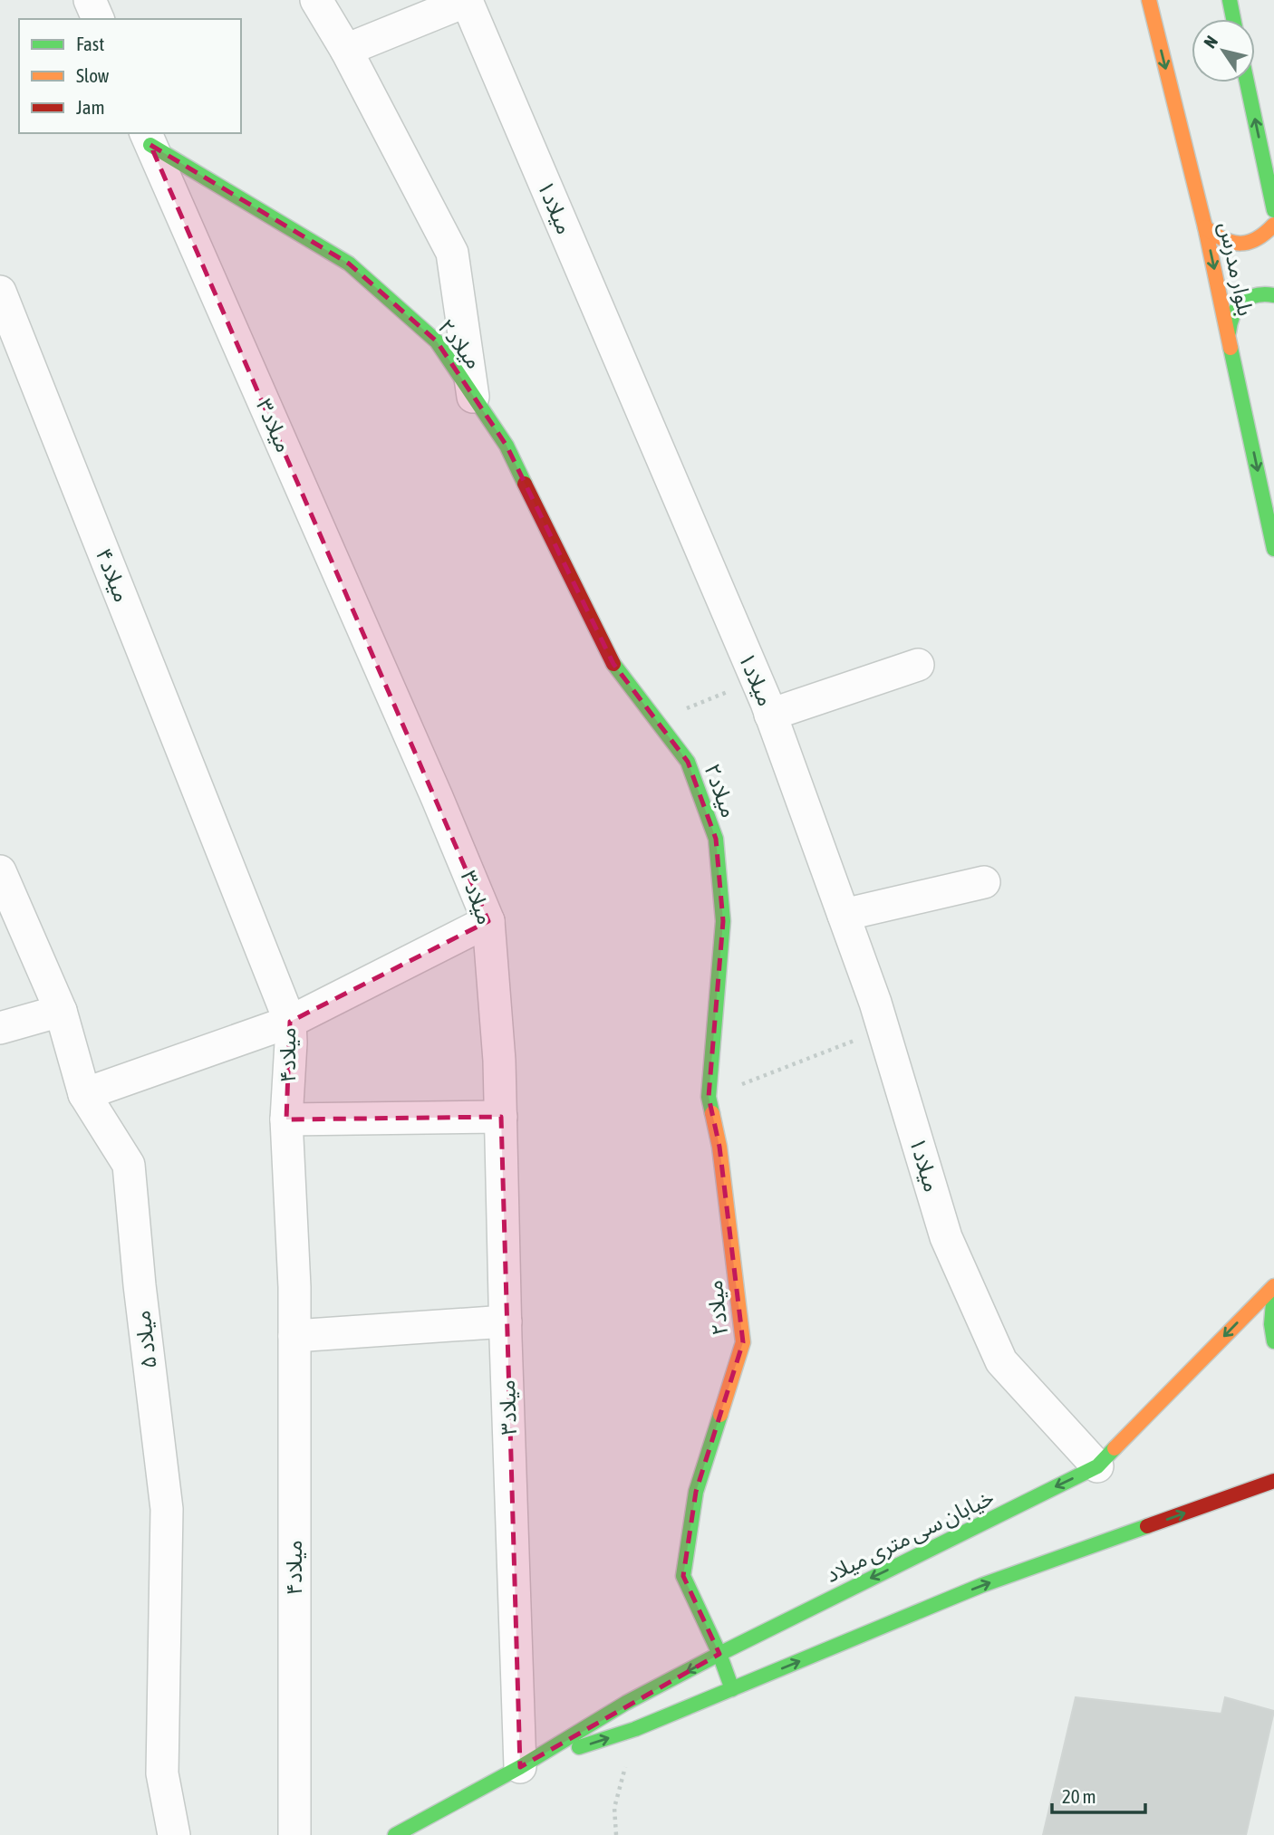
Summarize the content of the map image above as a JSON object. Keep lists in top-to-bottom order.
{
  "streets": {
    "street": [
      "میلاد۱",
      "بلوار مدرس",
      "میلاد۲",
      "میلاد۳",
      "میلاد۴",
      "میلاد ۵",
      "خیابان سی متری میلاد"
    ]
  },
  "crossings": [
    ["میلاد۱", "خیابان سی متری میلاد"],
    ["میلاد۲", "میلاد۳"],
    ["میلاد۲", "خیابان سی متری میلاد"],
    ["میلاد۳", "خیابان سی متری میلاد"]
  ],
  "one_way": ["بلوار مدرس"],
  "legend": ["Fast", "Slow", "Jam"],
  "scale_bar": "20 m",
  "north": "top left"
}
